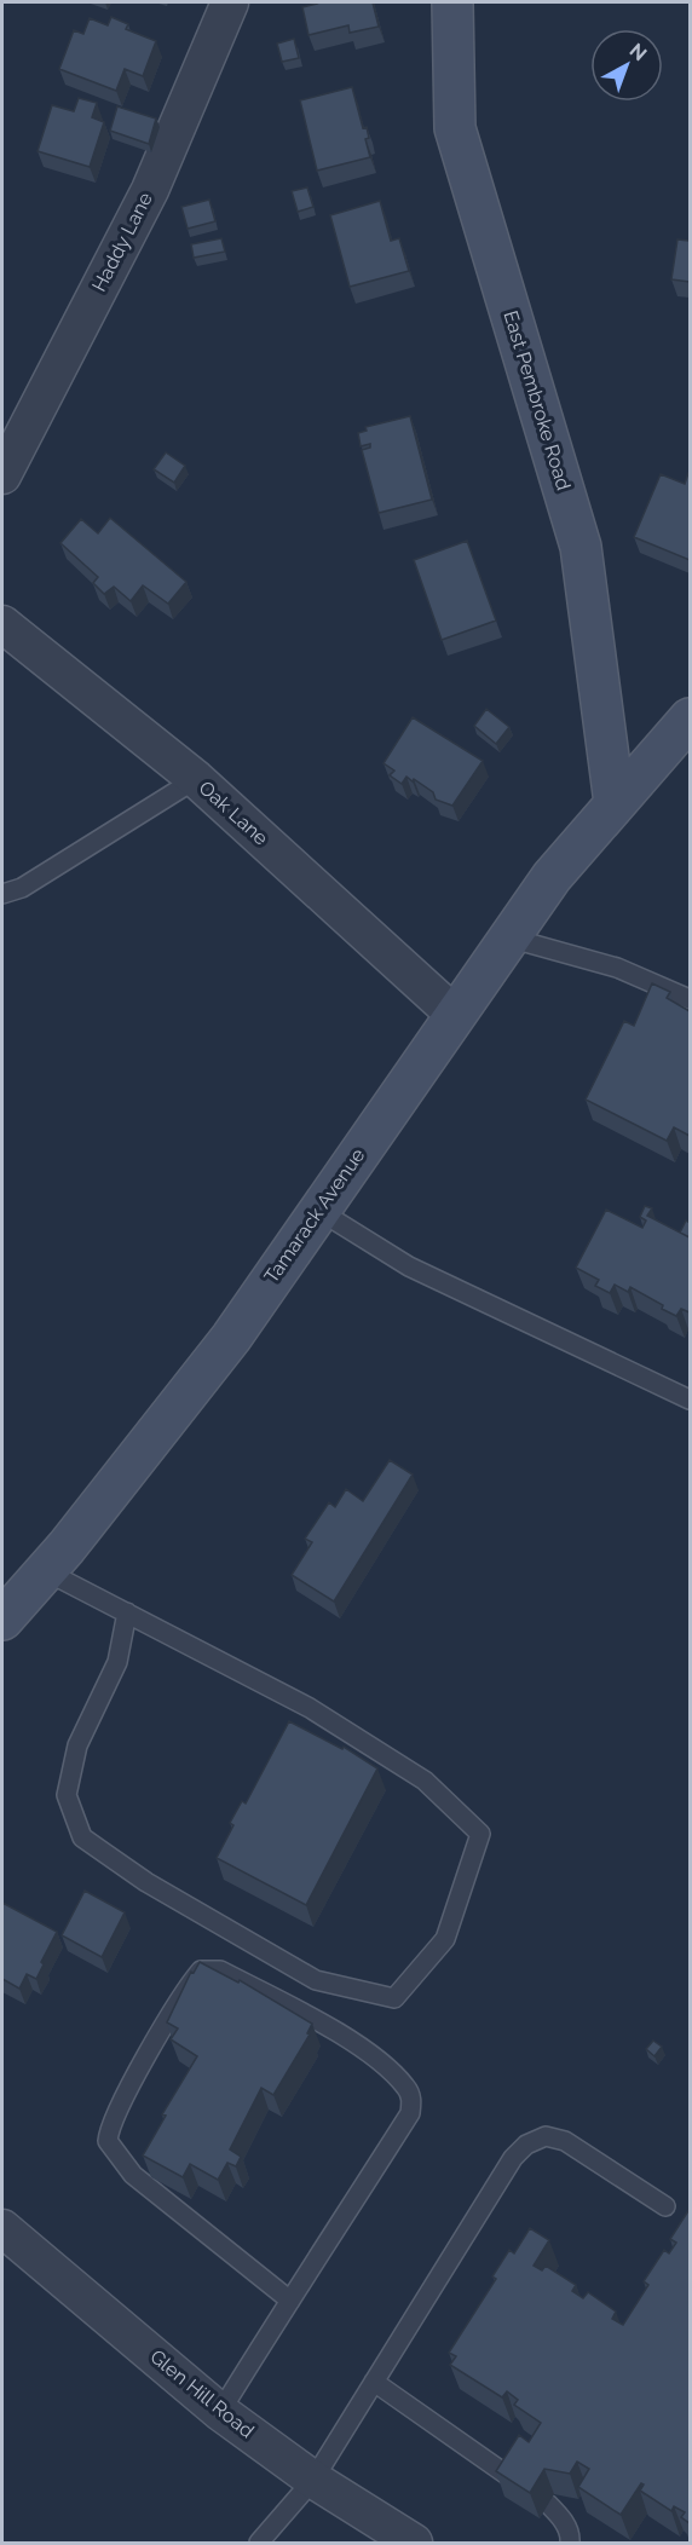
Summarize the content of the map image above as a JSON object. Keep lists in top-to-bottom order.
{
  "streets": {
    "street": [
      "Haddy Lane",
      "East Pembroke Road",
      "Oak Lane",
      "Tamarack Avenue",
      "Glen Hill Road"
    ]
  },
  "crossings": [
    ["East Pembroke Road", "Tamarack Avenue"],
    ["Oak Lane", "Tamarack Avenue"]
  ],
  "north": "top right"
}
